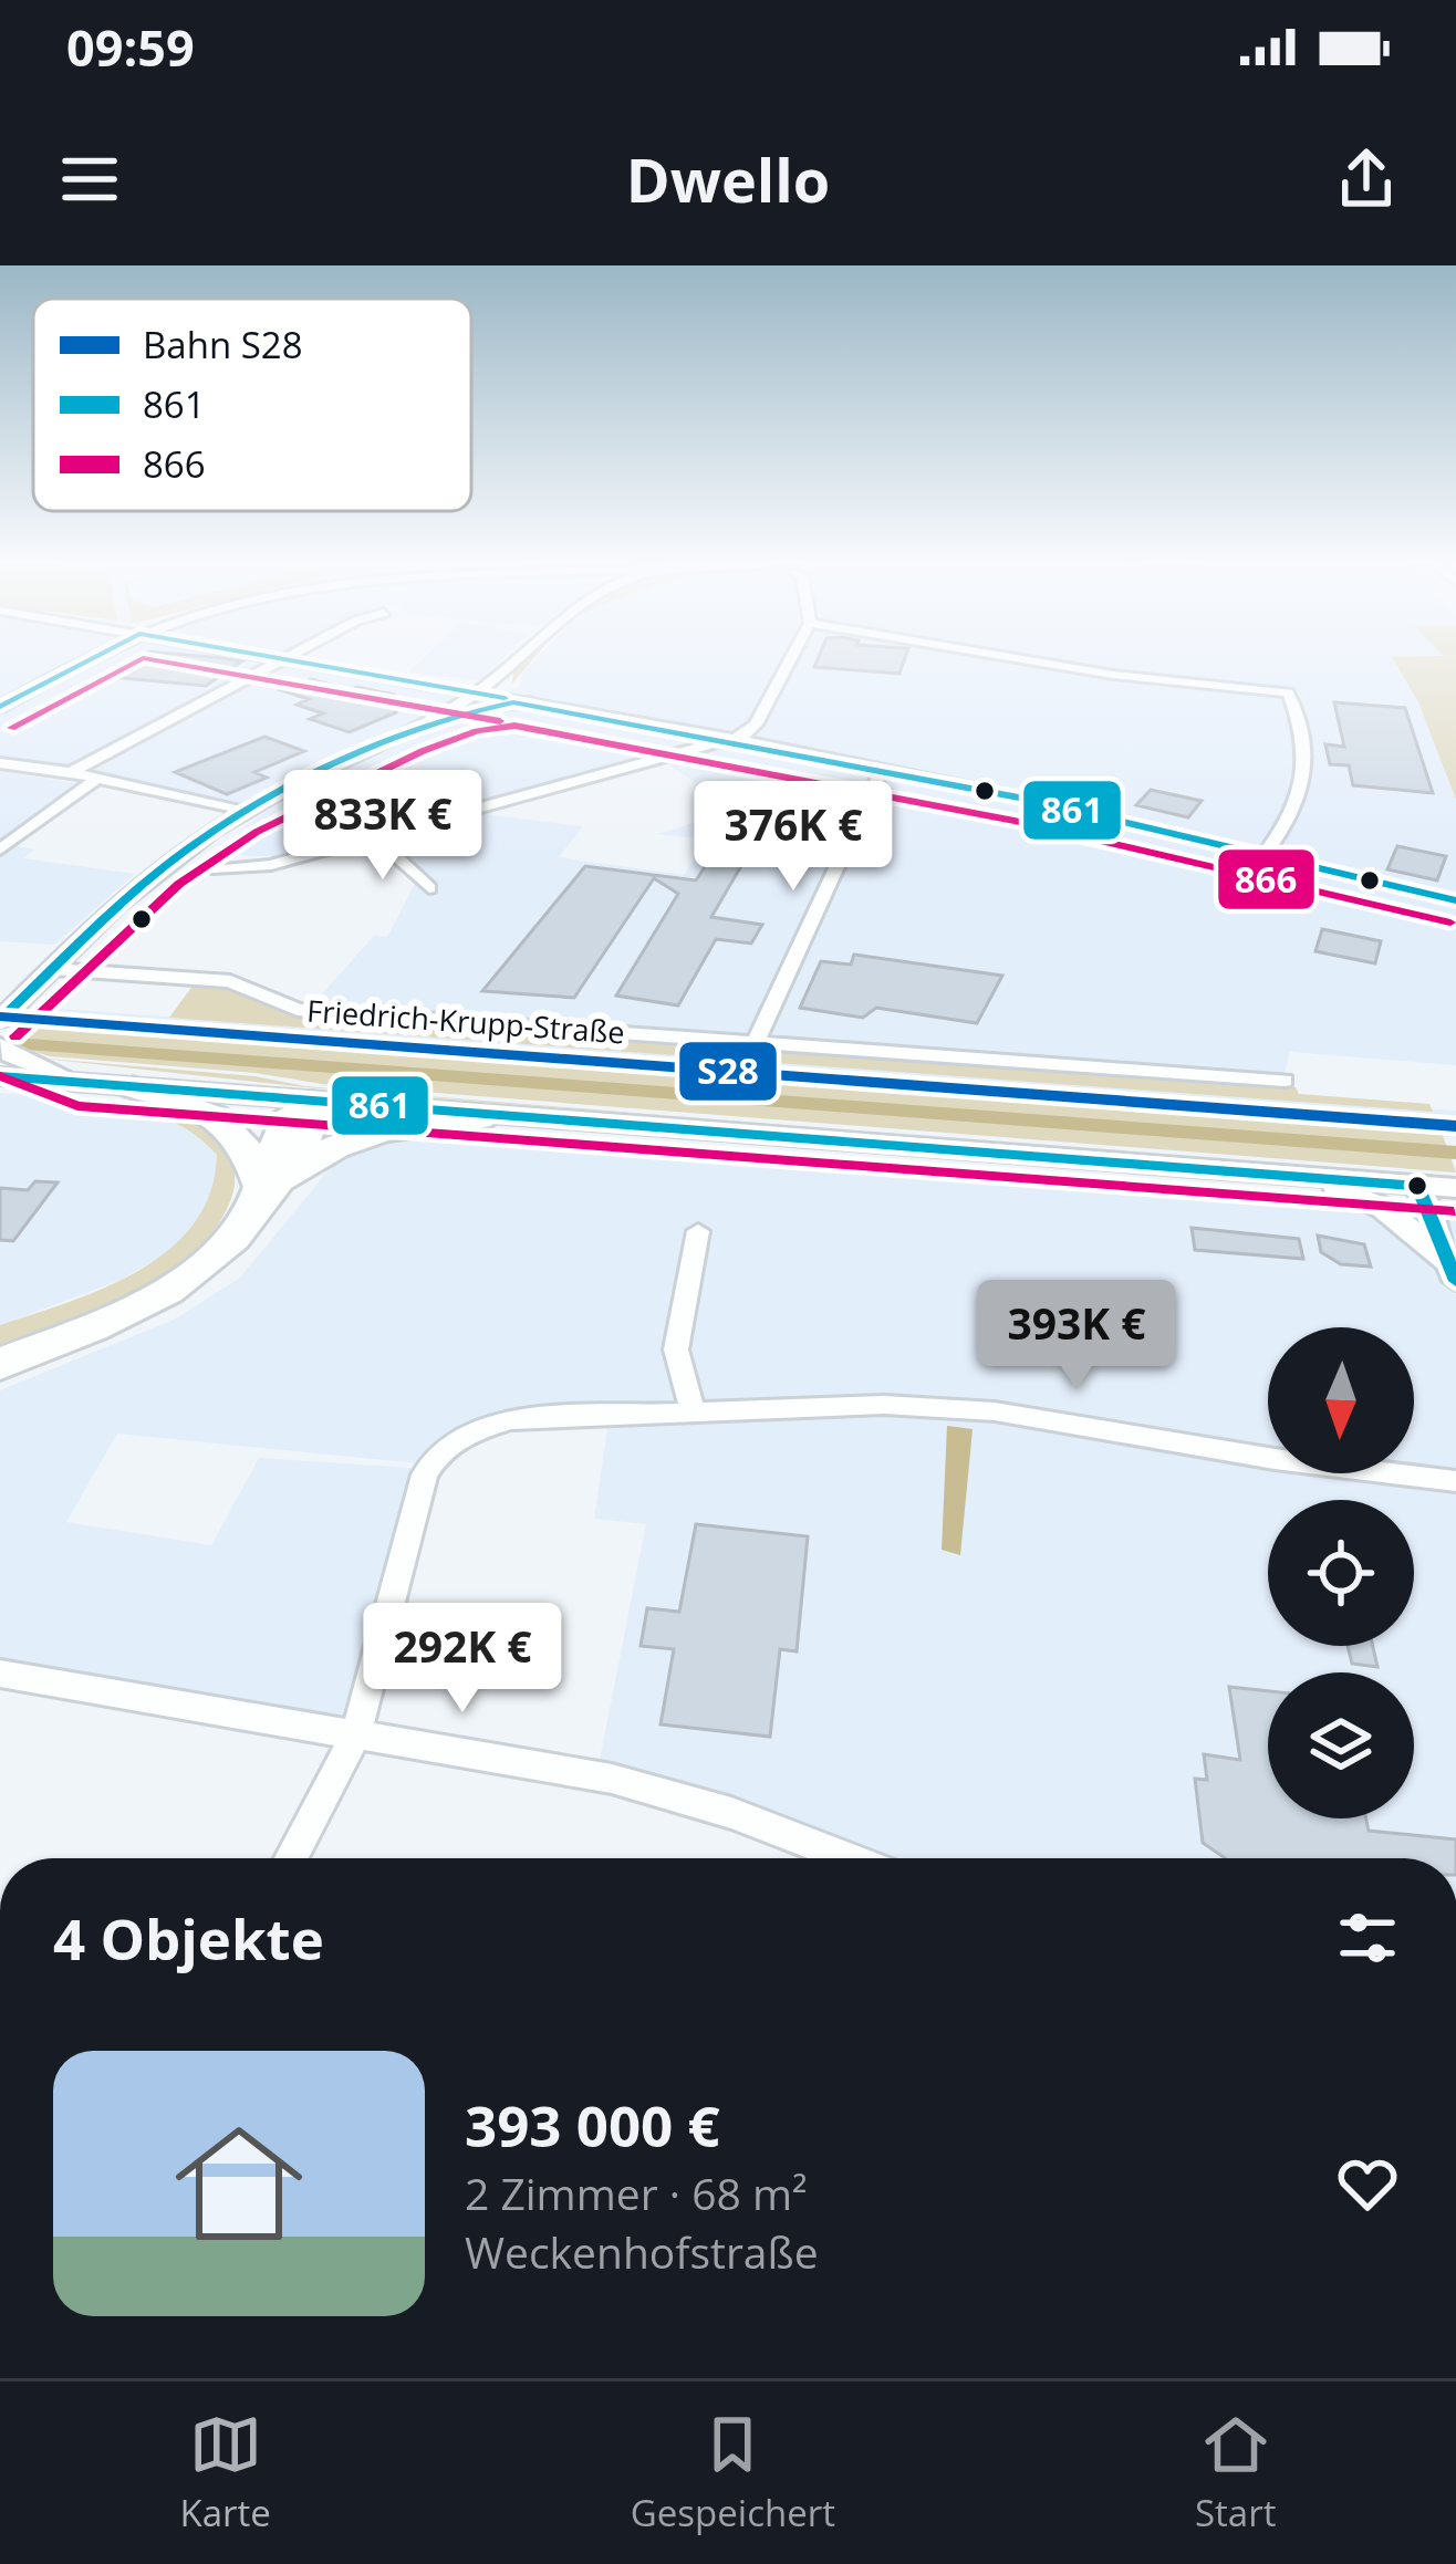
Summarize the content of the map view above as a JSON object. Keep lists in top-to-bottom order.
{
  "streets": {
    "street": ["Friedrich-Krupp-Straße"]
  },
  "lines": ["transit line 861", "transit line 866", "rail line S28"],
  "legend": ["Bahn S28", "861", "866"],
  "north": "bottom",
  "page": {
    "status": "09:59",
    "header": "Dwello",
    "price": [
      "833K €",
      "376K €",
      "393K €",
      "292K €"
    ],
    "heading": "4 Objekte",
    "list": [
      {
        "name": "393 000 €",
        "note": "2 Zimmer · 68 m² · Weckenhofstraße"
      }
    ],
    "tabs": ["Karte", "Gespeichert", "Start"]
  }
}
